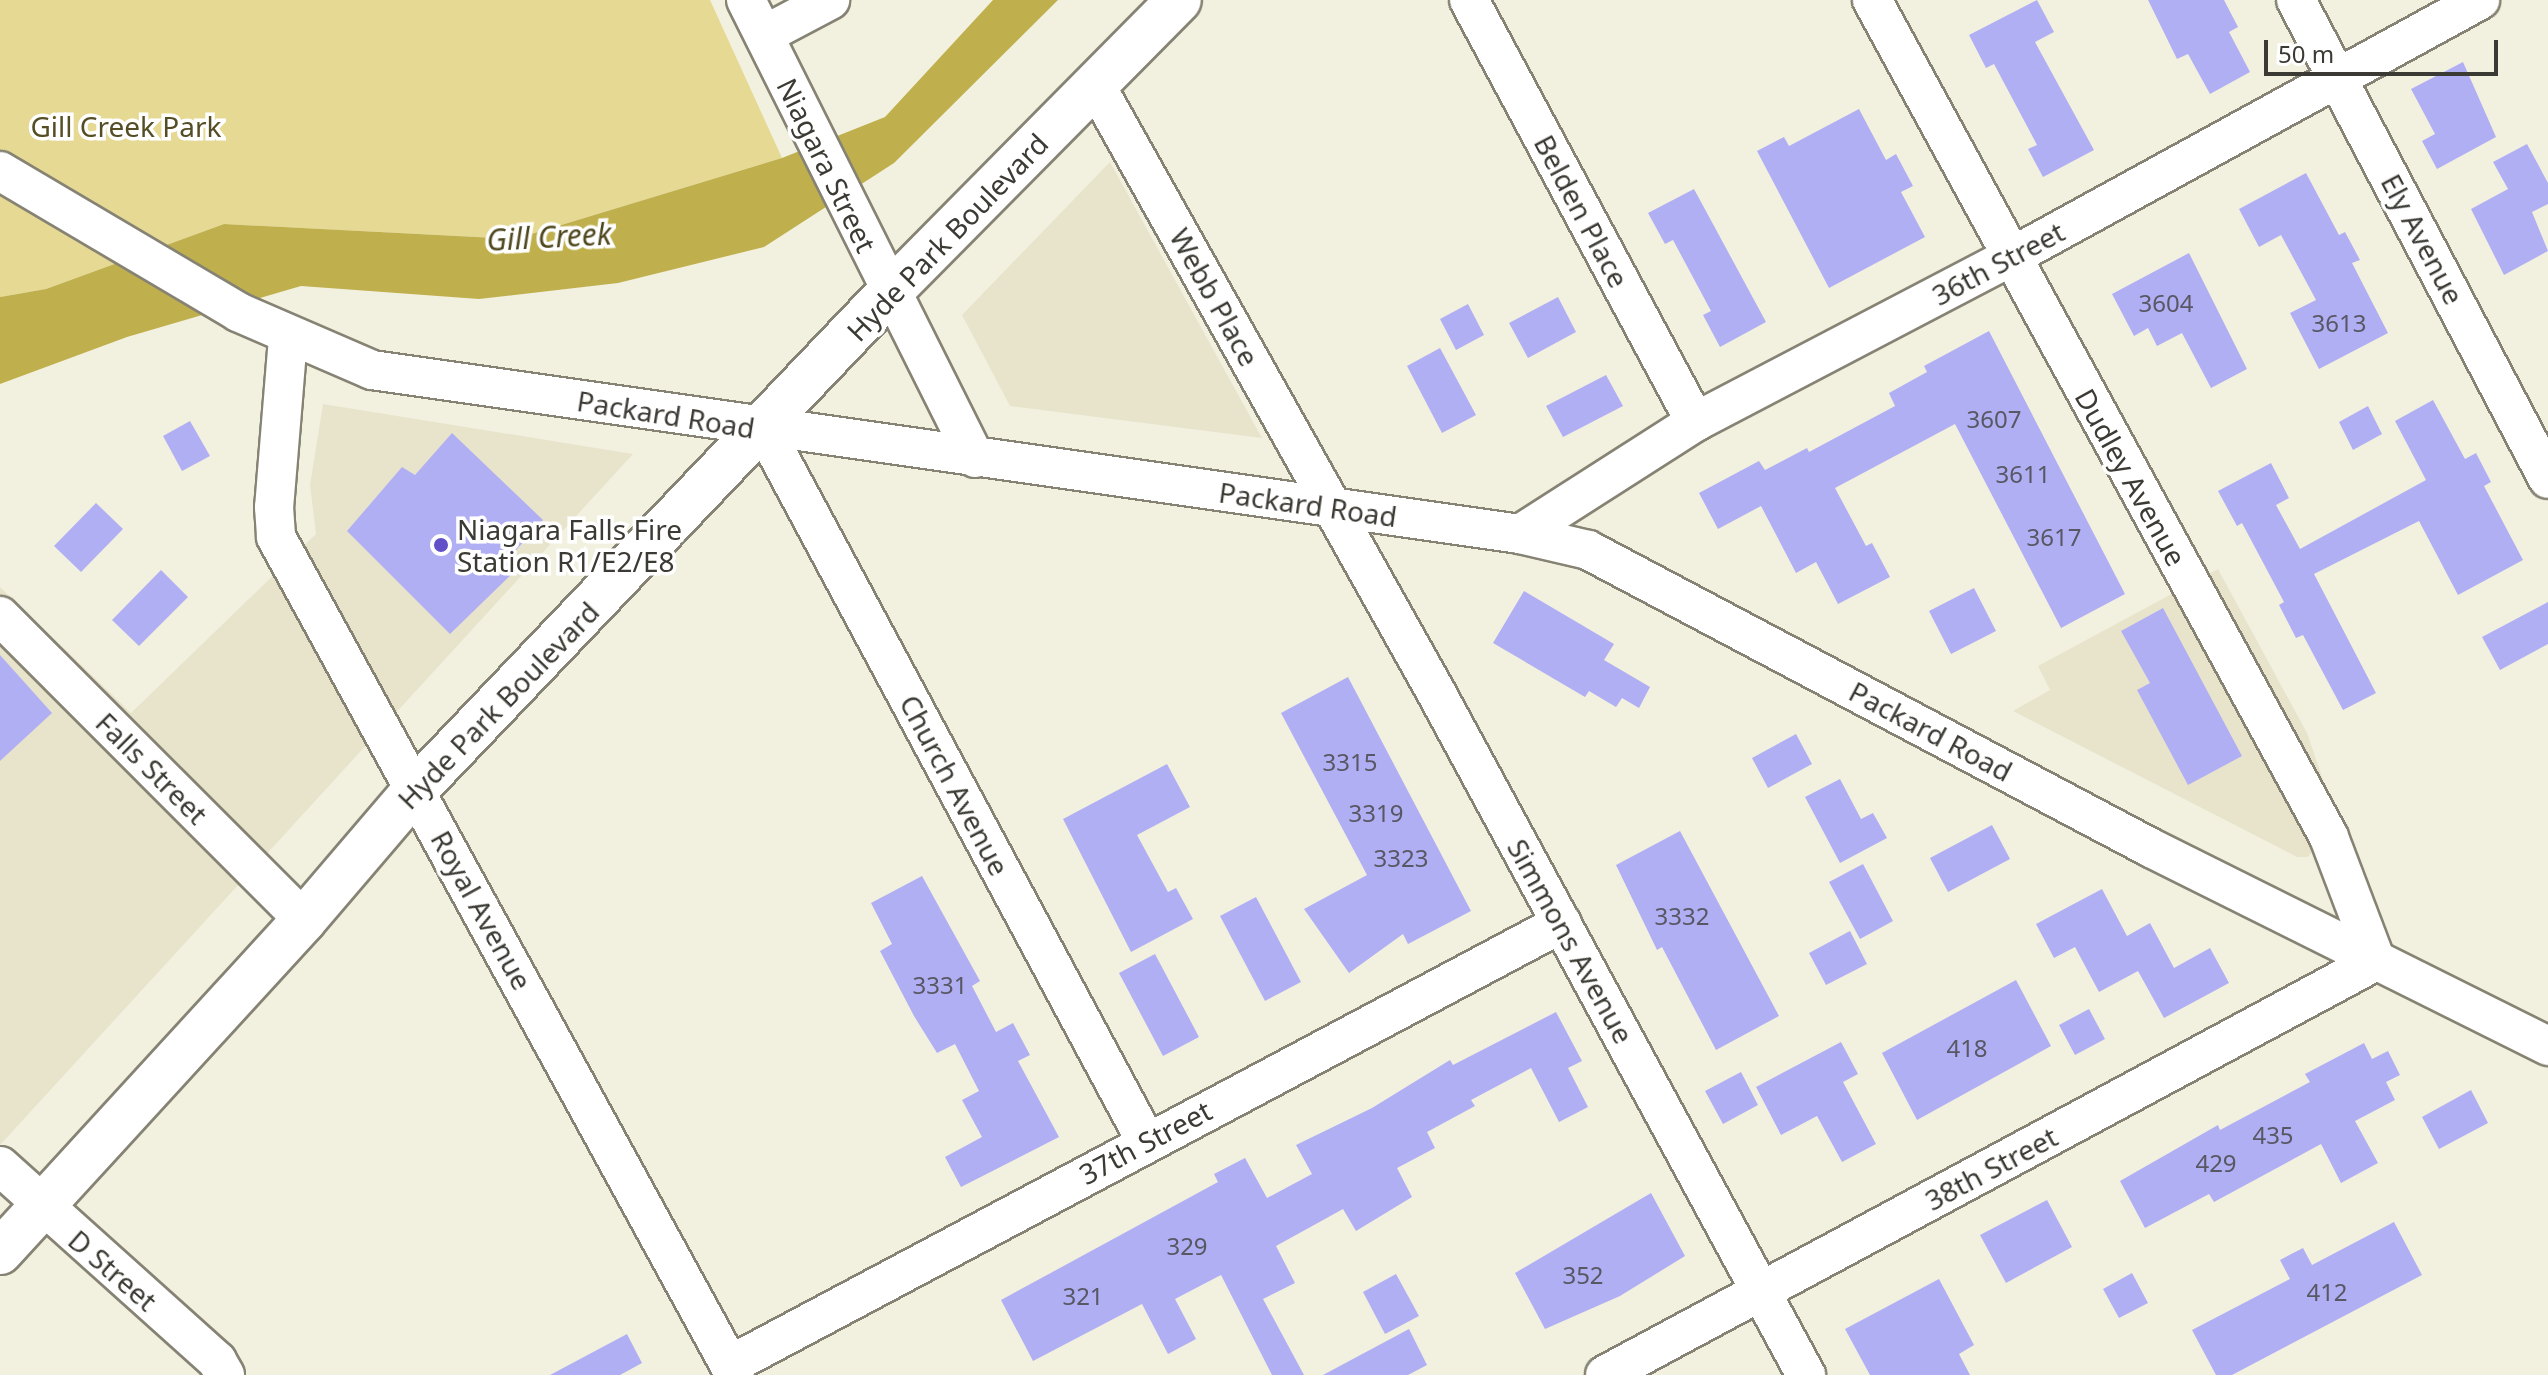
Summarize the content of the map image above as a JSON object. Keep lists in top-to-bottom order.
{
  "streets": {
    "main road": ["Hyde Park Boulevard"],
    "street": [
      "Niagara Street",
      "Belden Place",
      "Ely Avenue",
      "36th Street",
      "Webb Place",
      "Packard Road",
      "Dudley Avenue",
      "Falls Street",
      "Church Avenue",
      "Royal Avenue",
      "Simmons Avenue",
      "37th Street",
      "38th Street",
      "D Street"
    ]
  },
  "crossings": [
    ["Niagara Street", "Hyde Park Boulevard"],
    ["Niagara Street", "Packard Road"],
    ["Belden Place", "36th Street"],
    ["Hyde Park Boulevard", "Webb Place"],
    ["Hyde Park Boulevard", "Packard Road"],
    ["Hyde Park Boulevard", "Falls Street"],
    ["Hyde Park Boulevard", "Church Avenue"],
    ["Hyde Park Boulevard", "Royal Avenue"],
    ["Hyde Park Boulevard", "D Street"],
    ["Ely Avenue", "36th Street"],
    ["36th Street", "Packard Road"],
    ["36th Street", "Dudley Avenue"],
    ["Webb Place", "Packard Road"],
    ["Webb Place", "Simmons Avenue"],
    ["Packard Road", "Dudley Avenue"],
    ["Packard Road", "Church Avenue"],
    ["Packard Road", "Royal Avenue"],
    ["Packard Road", "Simmons Avenue"],
    ["Packard Road", "38th Street"],
    ["Dudley Avenue", "38th Street"],
    ["Church Avenue", "37th Street"],
    ["Royal Avenue", "37th Street"],
    ["Simmons Avenue", "37th Street"],
    ["Simmons Avenue", "38th Street"]
  ],
  "water": ["Gill Creek"],
  "parks": ["Gill Creek Park"],
  "places": ["Niagara Falls Fire Station R1/E2/E8"],
  "house_numbers": [
    "3604",
    "3613",
    "3607",
    "3611",
    "3617",
    "3315",
    "3319",
    "3323",
    "3332",
    "3331",
    "418",
    "435",
    "429",
    "329",
    "352",
    "412",
    "321"
  ],
  "scale_bar": "50 m"
}
